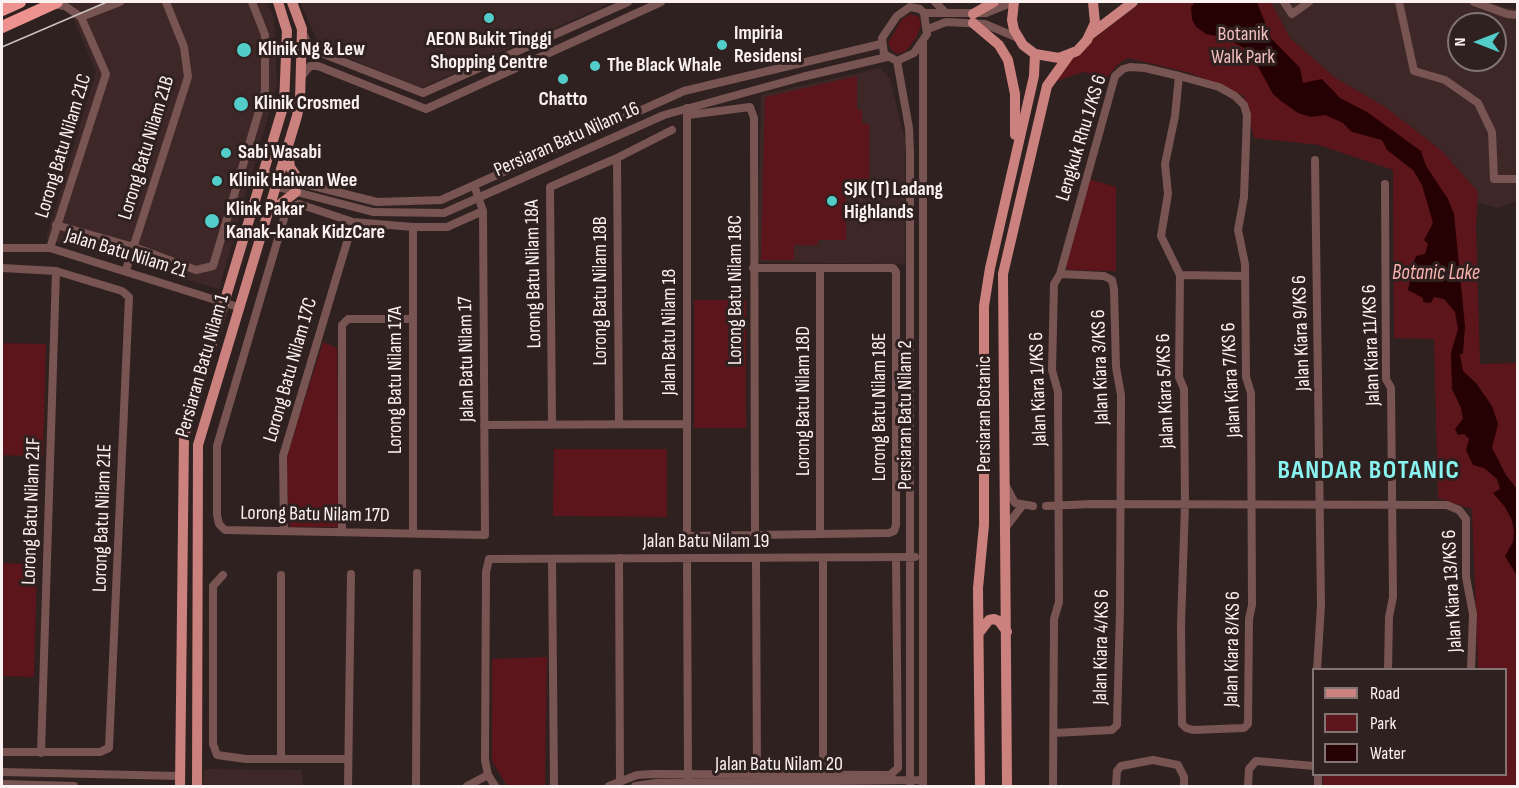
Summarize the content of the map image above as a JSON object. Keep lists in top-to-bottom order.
{
  "streets": {
    "main road": ["Persiaran Batu Nilam 1", "Persiaran Botanic"],
    "street": [
      "Lengkuk Rhu 1/KS 6",
      "Persiaran Batu Nilam 16",
      "Lorong Batu Nilam 21C",
      "Lorong Batu Nilam 21B",
      "Jalan Batu Nilam 21",
      "Lorong Batu Nilam 18A",
      "Lorong Batu Nilam 18C",
      "Lorong Batu Nilam 18B",
      "Jalan Batu Nilam 18",
      "Jalan Kiara 9/KS 6",
      "Jalan Kiara 11/KS 6",
      "Jalan Batu Nilam 17",
      "Jalan Kiara 3/KS 6",
      "Lorong Batu Nilam 17C",
      "Lorong Batu Nilam 17A",
      "Jalan Kiara 7/KS 6",
      "Jalan Kiara 1/KS 6",
      "Jalan Kiara 5/KS 6",
      "Lorong Batu Nilam 18D",
      "Lorong Batu Nilam 18E",
      "Persiaran Batu Nilam 2",
      "Lorong Batu Nilam 21F",
      "Lorong Batu Nilam 17D",
      "Lorong Batu Nilam 21E",
      "Jalan Batu Nilam 19",
      "Jalan Kiara 13/KS 6",
      "Jalan Kiara 4/KS 6",
      "Jalan Kiara 8/KS 6",
      "Jalan Batu Nilam 20"
    ]
  },
  "crossings": [
    ["Lengkuk Rhu 1/KS 6", "Jalan Kiara 3/KS 6"],
    ["Lengkuk Rhu 1/KS 6", "Jalan Kiara 7/KS 6"],
    ["Lengkuk Rhu 1/KS 6", "Jalan Kiara 1/KS 6"],
    ["Persiaran Batu Nilam 16", "Lorong Batu Nilam 18C"],
    ["Persiaran Batu Nilam 16", "Jalan Batu Nilam 18"],
    ["Persiaran Batu Nilam 16", "Jalan Batu Nilam 17"],
    ["Persiaran Batu Nilam 16", "Persiaran Batu Nilam 1"],
    ["Persiaran Batu Nilam 16", "Persiaran Batu Nilam 2"],
    ["Lorong Batu Nilam 21C", "Jalan Batu Nilam 21"],
    ["Lorong Batu Nilam 21B", "Jalan Batu Nilam 21"],
    ["Jalan Batu Nilam 21", "Persiaran Batu Nilam 1"],
    ["Lorong Batu Nilam 18A", "Lorong Batu Nilam 18B"],
    ["Lorong Batu Nilam 18C", "Jalan Batu Nilam 18"],
    ["Jalan Kiara 11/KS 6", "Jalan Kiara 13/KS 6"],
    ["Jalan Batu Nilam 17", "Lorong Batu Nilam 17D"],
    ["Jalan Kiara 3/KS 6", "Jalan Kiara 1/KS 6"],
    ["Jalan Kiara 3/KS 6", "Jalan Kiara 4/KS 6"],
    ["Lorong Batu Nilam 17C", "Lorong Batu Nilam 17D"],
    ["Lorong Batu Nilam 17A", "Lorong Batu Nilam 17D"],
    ["Jalan Kiara 7/KS 6", "Jalan Kiara 8/KS 6"],
    ["Jalan Kiara 1/KS 6", "Jalan Kiara 4/KS 6"],
    ["Jalan Kiara 5/KS 6", "Jalan Kiara 8/KS 6"],
    ["Lorong Batu Nilam 18D", "Lorong Batu Nilam 18E"],
    ["Persiaran Batu Nilam 2", "Jalan Batu Nilam 19"],
    ["Persiaran Batu Nilam 2", "Jalan Batu Nilam 20"],
    ["Lorong Batu Nilam 21F", "Lorong Batu Nilam 21E"]
  ],
  "districts": ["BANDAR BOTANIC"],
  "water": ["Botanic Lake"],
  "parks": ["Botanik Walk Park"],
  "places": [
    "AEON Bukit Tinggi Shopping Centre",
    "Impiria Residensi",
    "Klinik Ng & Lew",
    "The Black Whale",
    "Chatto",
    "Klinik Crosmed",
    "Sabi Wasabi",
    "Klinik Haiwan Wee",
    "SJK (T) Ladang Highlands",
    "Klink Pakar Kanak-kanak KidzCare"
  ],
  "legend": ["Road", "Park", "Water"],
  "north": "left"
}
